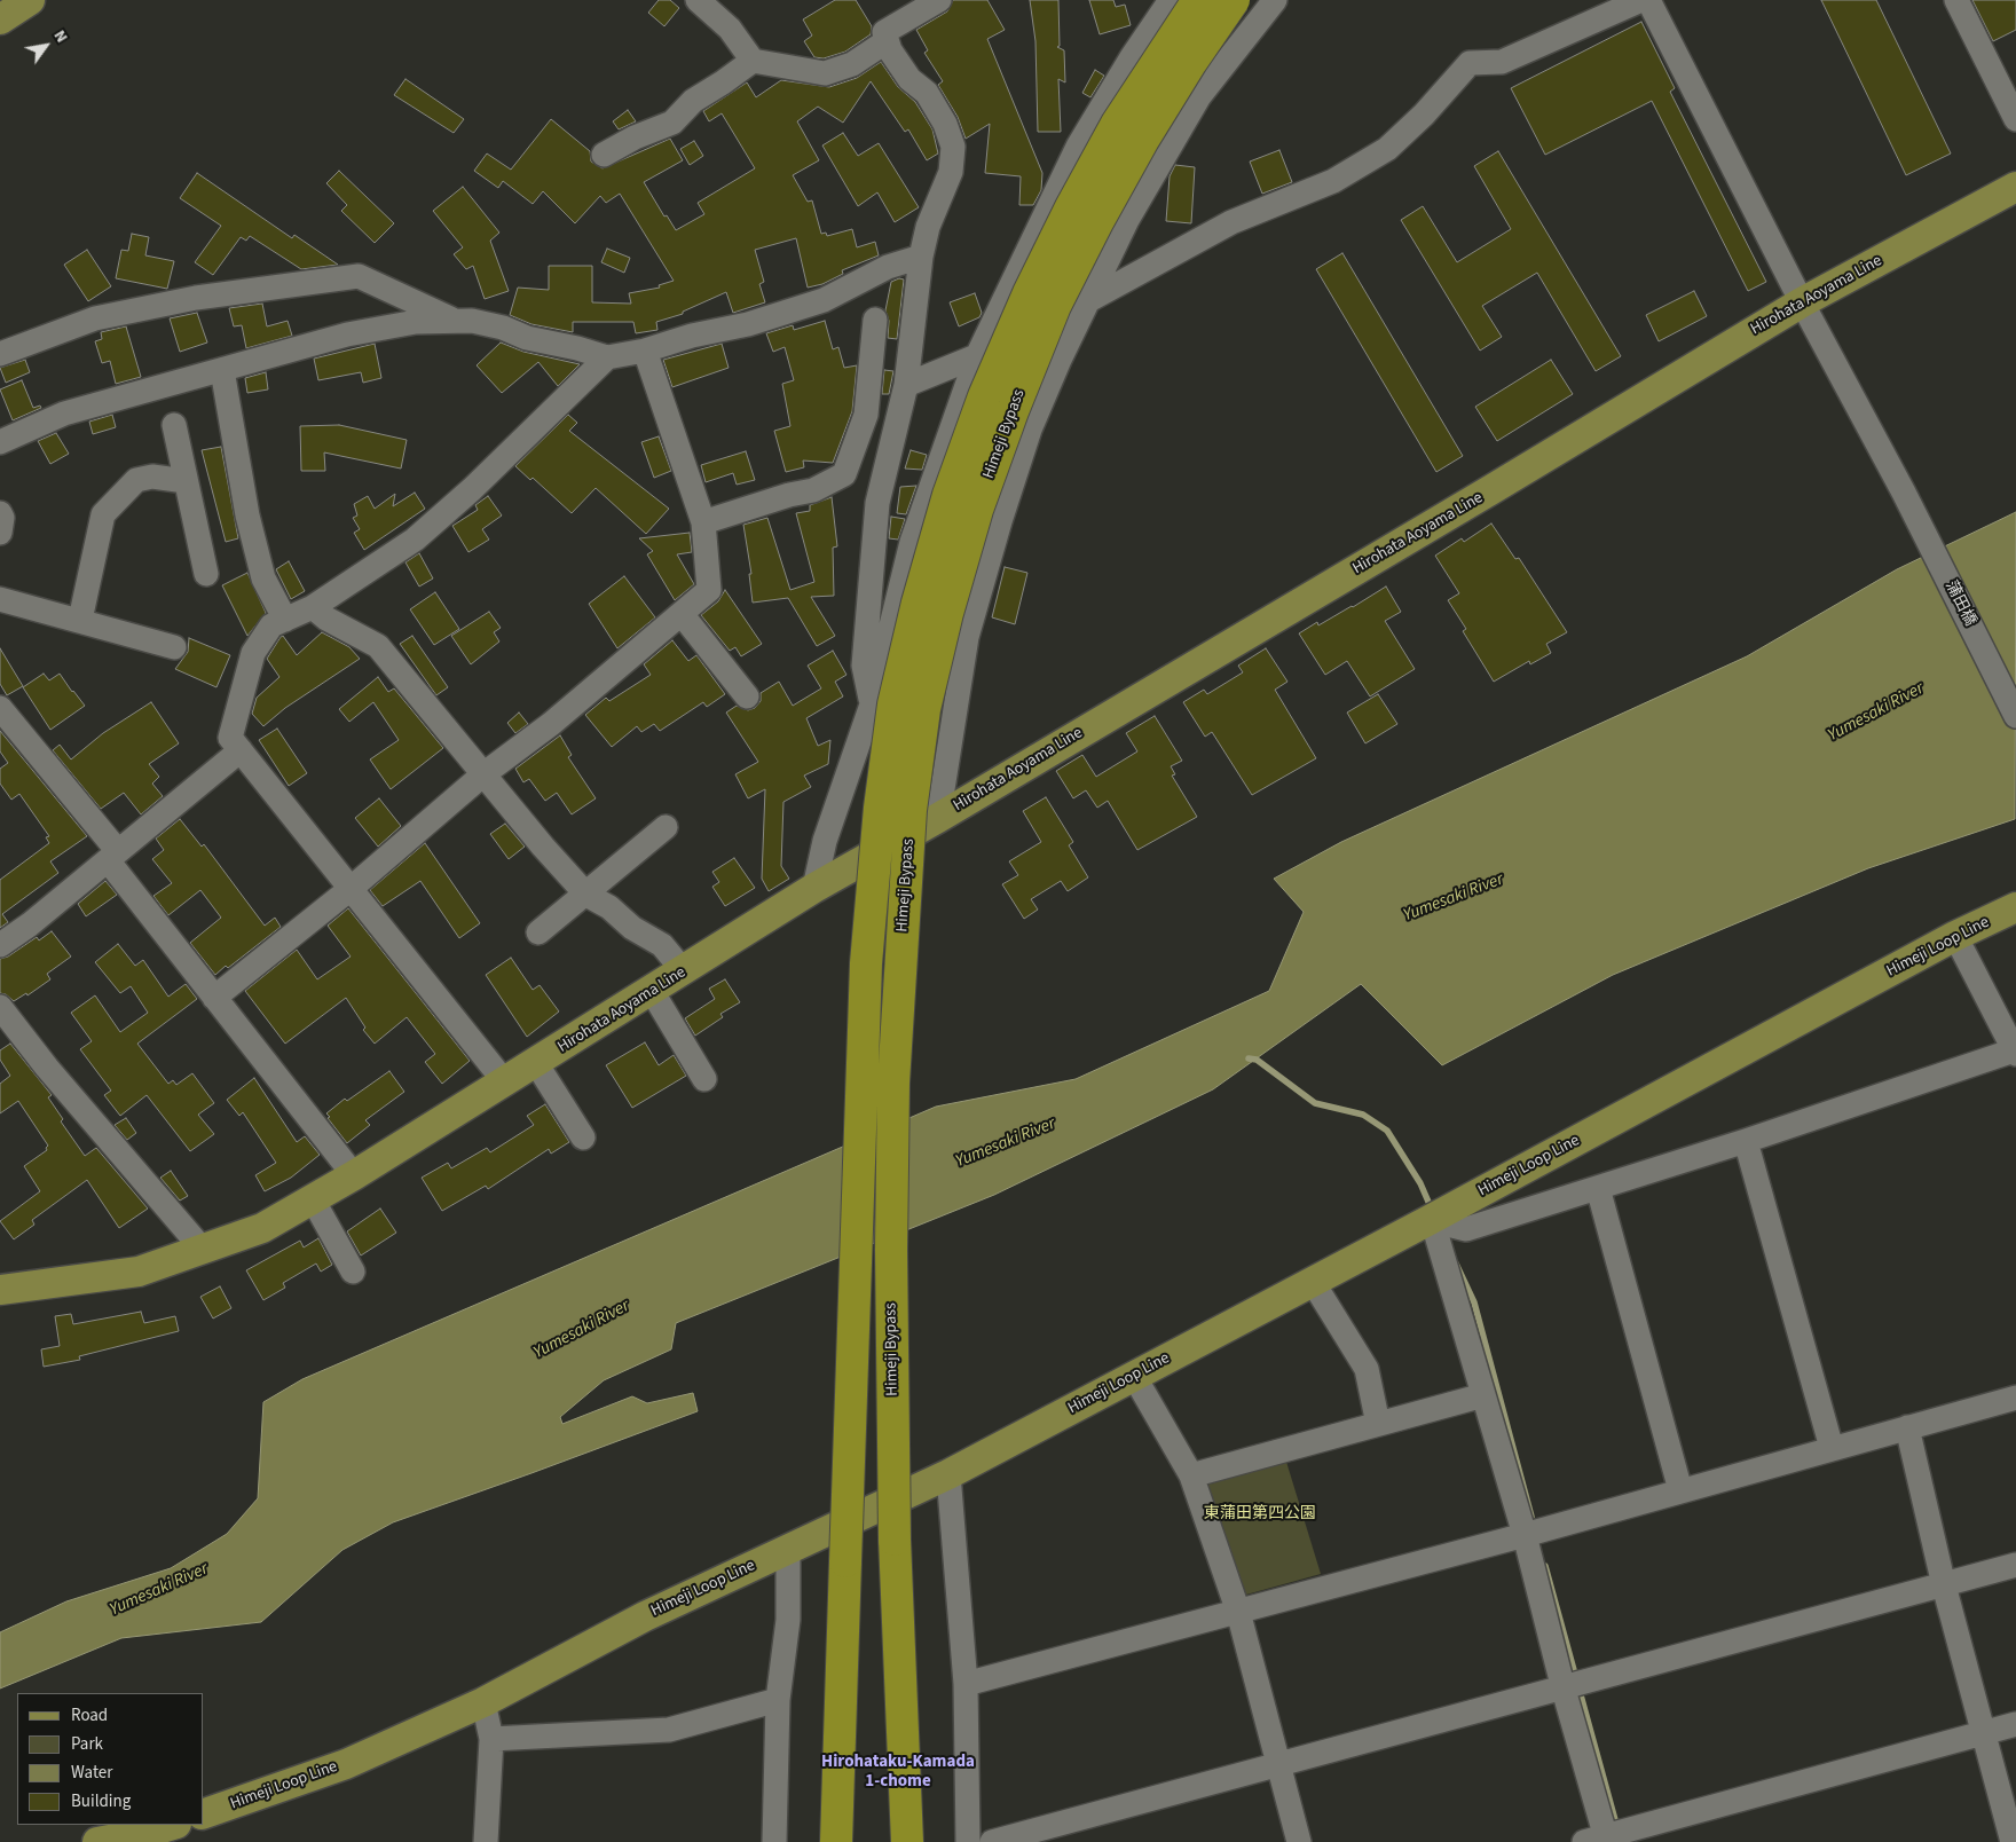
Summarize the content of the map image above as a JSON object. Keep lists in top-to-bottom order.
{
  "streets": {
    "highway": ["Himeji Bypass"],
    "main road": ["Hirohata Aoyama Line", "Himeji Loop Line"],
    "street": ["蒲田橋"]
  },
  "crossings": [
    ["Hirohata Aoyama Line", "蒲田橋"]
  ],
  "districts": ["Hirohataku-Kamada 1-chome"],
  "water": ["Yumesaki River"],
  "parks": ["東蒲田第四公園"],
  "legend": [
    "Road",
    "Park",
    "Water",
    "Building"
  ],
  "north": "top right"
}
